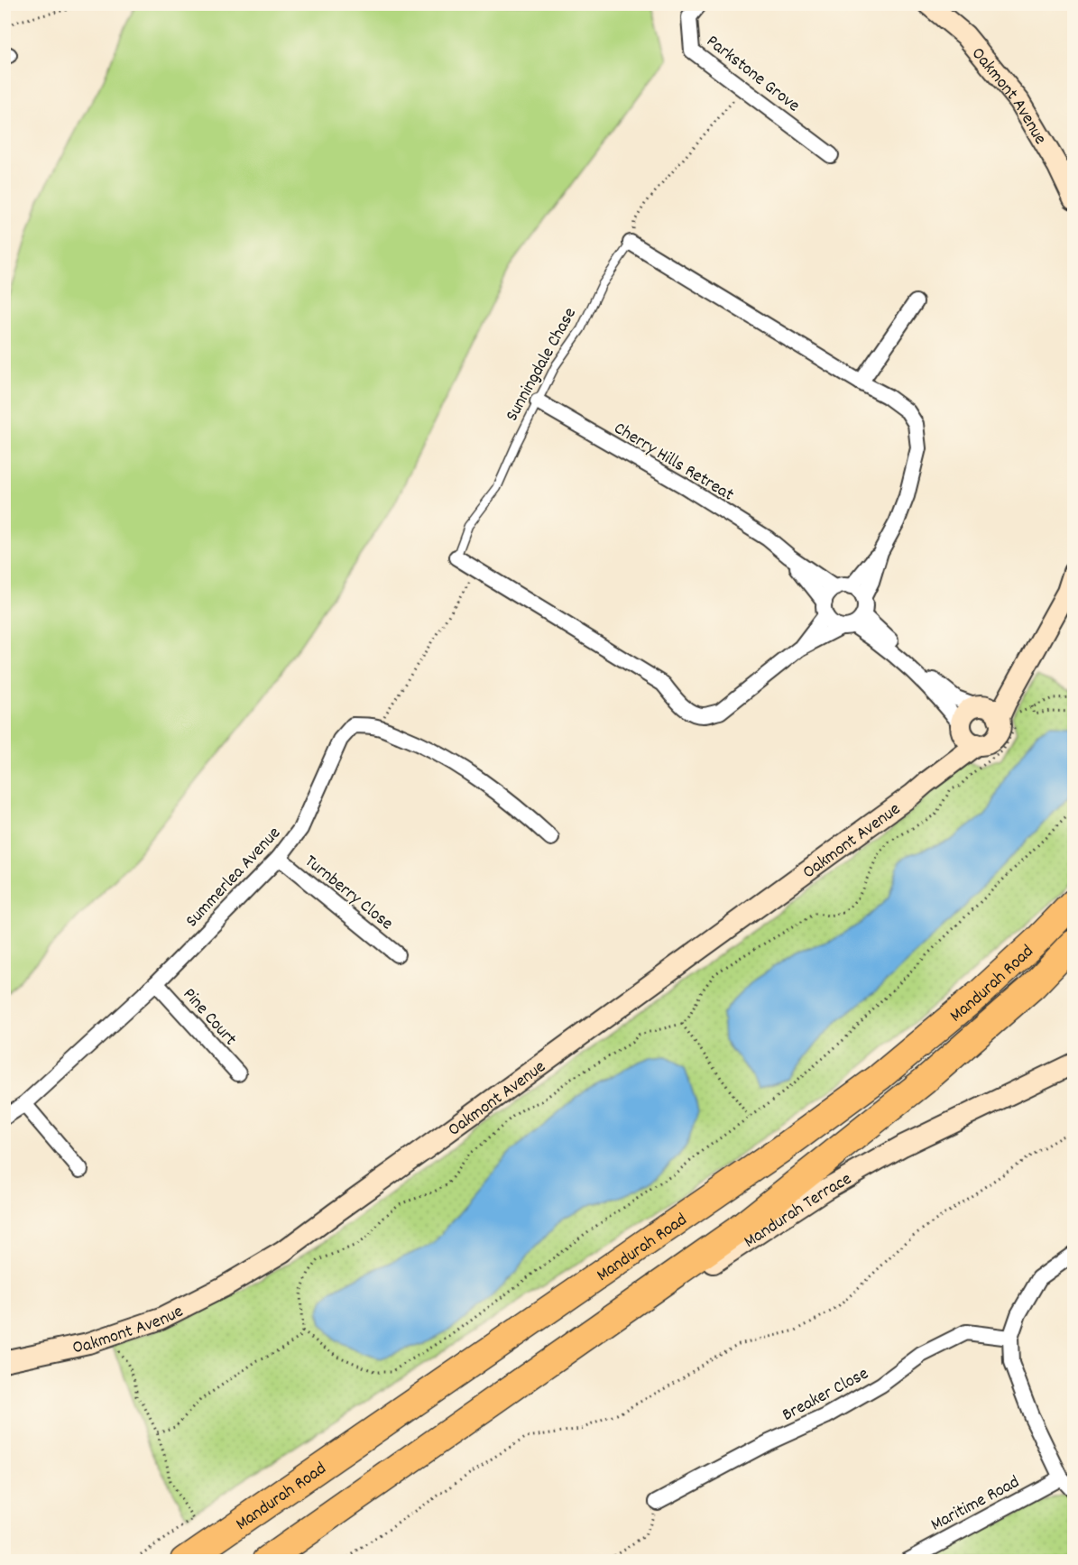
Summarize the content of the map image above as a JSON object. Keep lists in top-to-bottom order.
{
  "streets": {
    "highway": ["Mandurah Road"],
    "street": [
      "Parkstone Grove",
      "Oakmont Avenue",
      "Sunningdale Chase",
      "Cherry Hills Retreat",
      "Summerlea Avenue",
      "Turnberry Close",
      "Pine Court",
      "Mandurah Terrace",
      "Breaker Close",
      "Maritime Road"
    ]
  },
  "crossings": [
    ["Sunningdale Chase", "Cherry Hills Retreat"],
    ["Summerlea Avenue", "Turnberry Close"],
    ["Summerlea Avenue", "Pine Court"],
    ["Mandurah Road", "Mandurah Terrace"]
  ]
}
